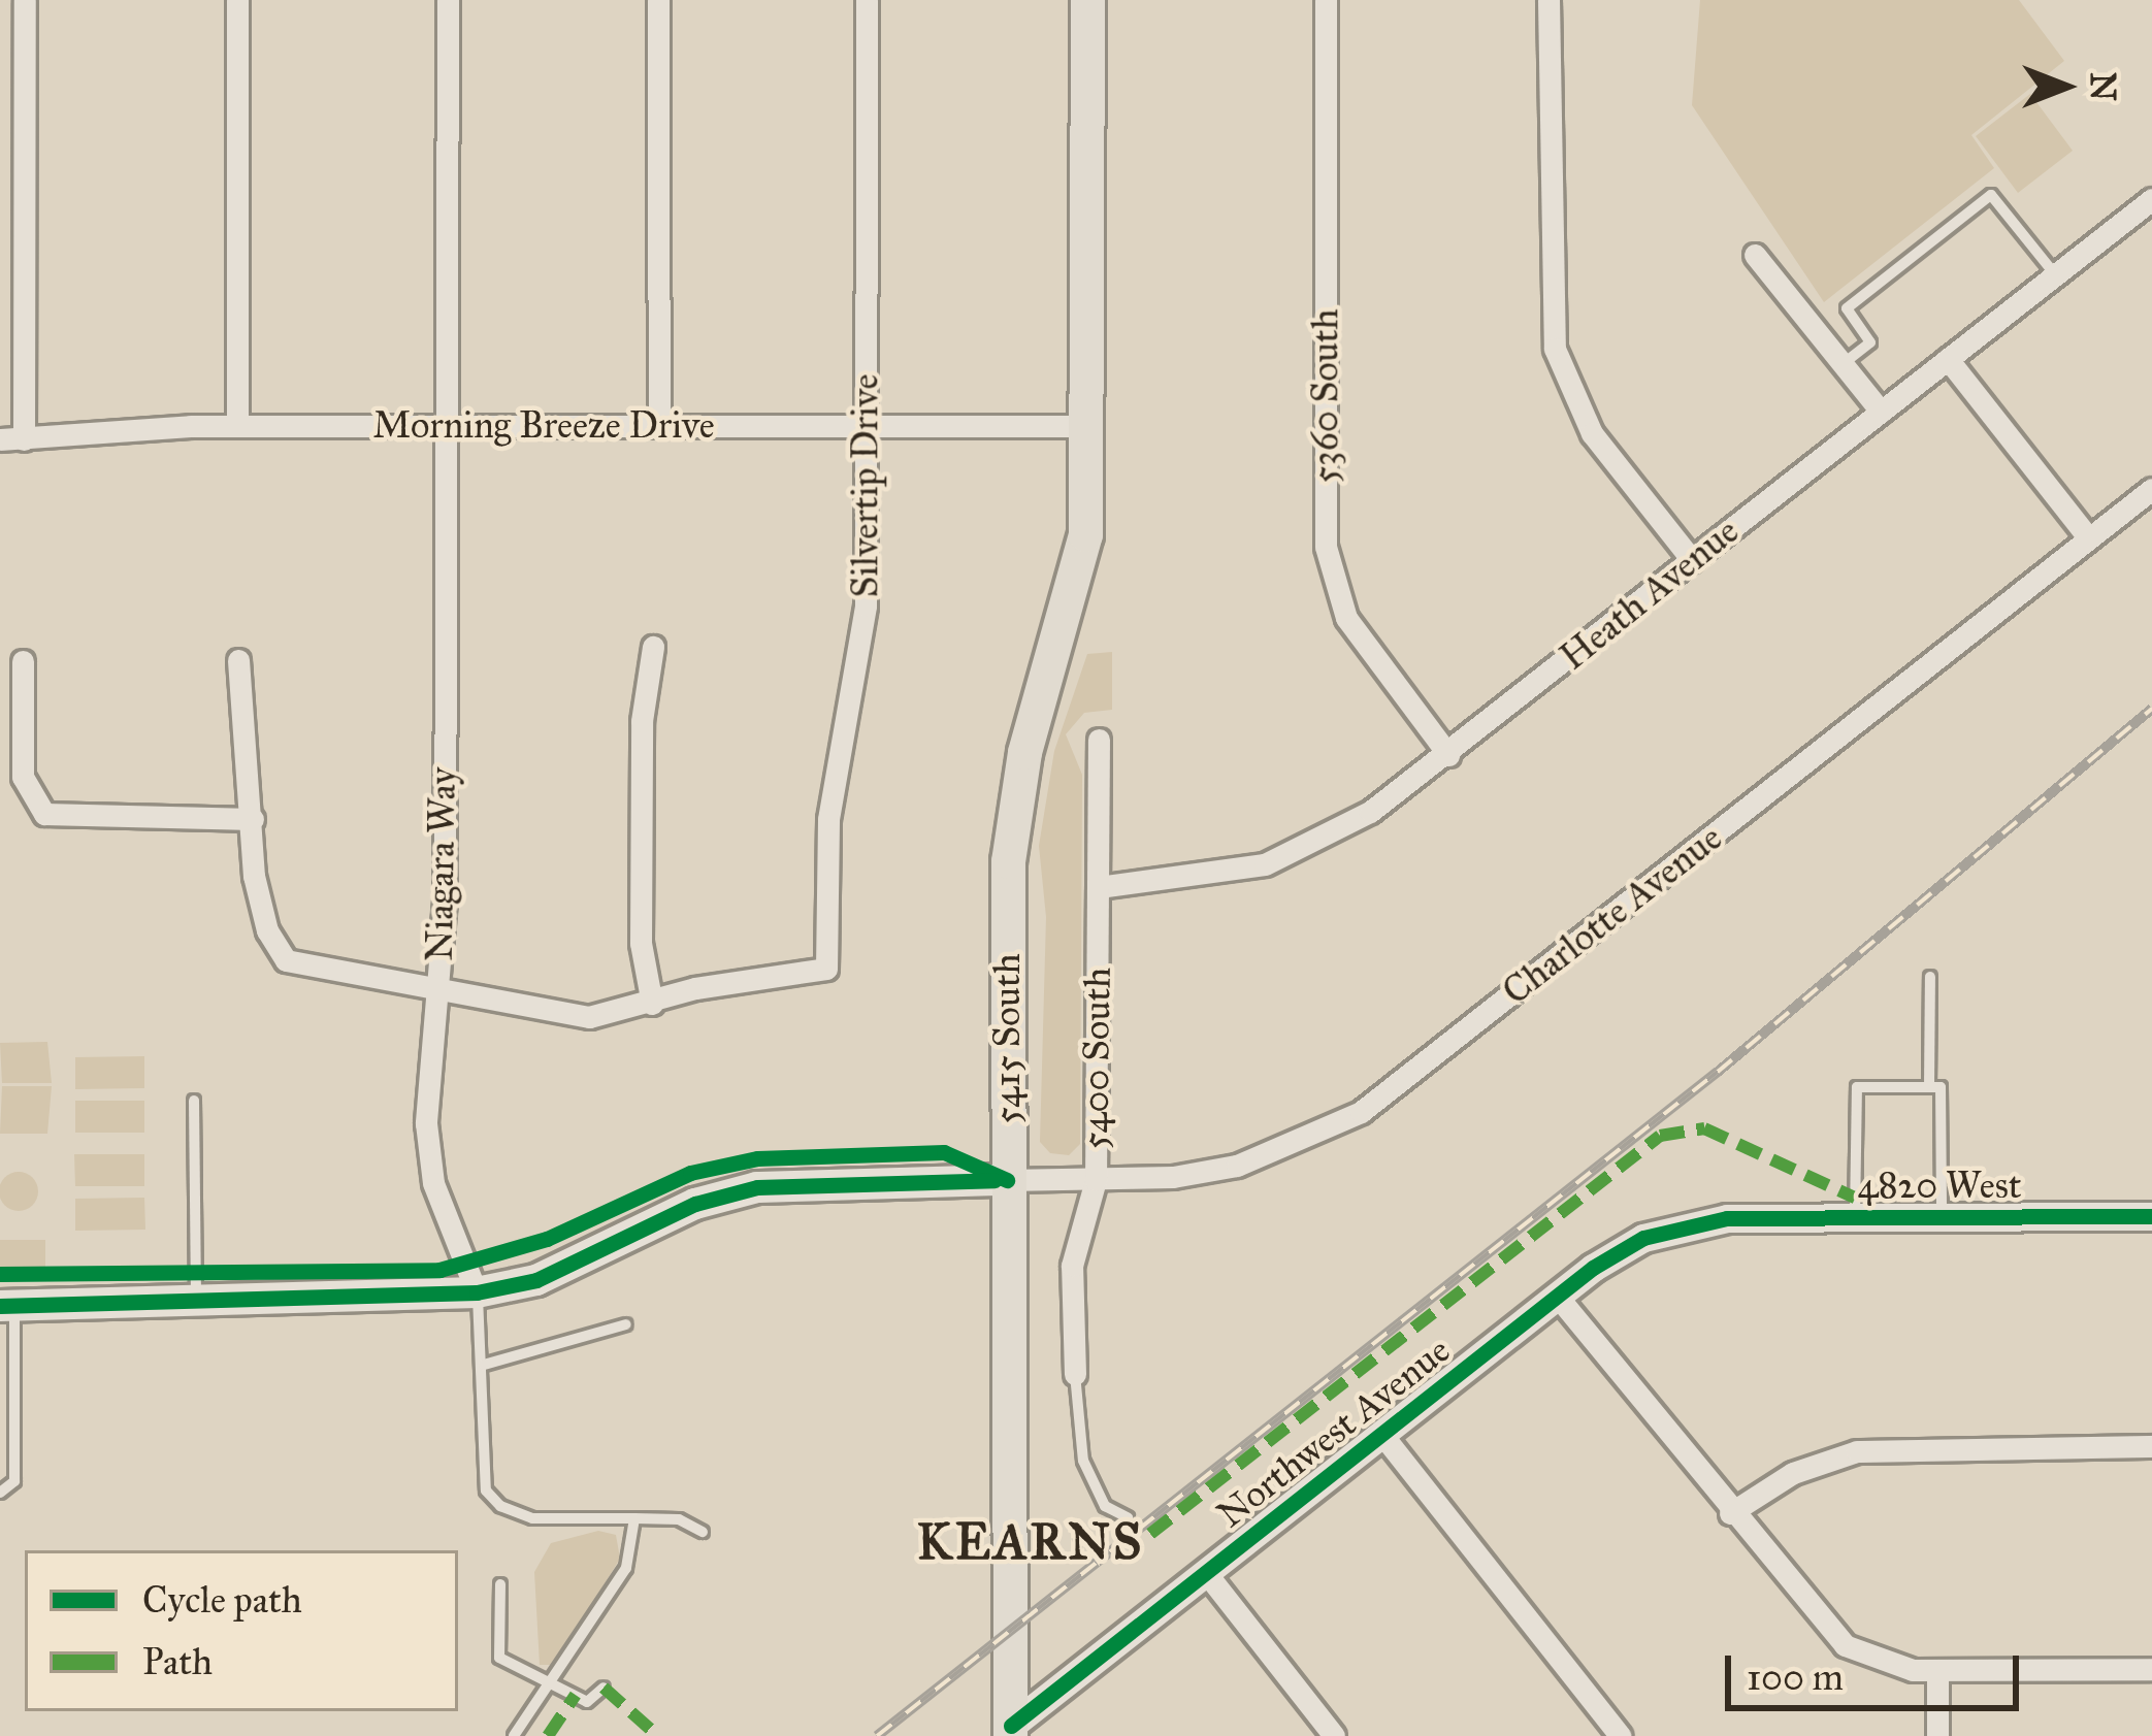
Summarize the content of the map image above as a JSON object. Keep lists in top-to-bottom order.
{
  "streets": {
    "main road": ["5415 South"],
    "street": [
      "5360 South",
      "Morning Breeze Drive",
      "Silvertip Drive",
      "Heath Avenue",
      "Niagara Way",
      "Charlotte Avenue",
      "5400 South",
      "4820 West",
      "Northwest Avenue"
    ]
  },
  "crossings": [
    ["5360 South", "Heath Avenue"],
    ["Morning Breeze Drive", "Silvertip Drive"],
    ["Morning Breeze Drive", "Niagara Way"],
    ["Morning Breeze Drive", "5415 South"],
    ["Heath Avenue", "5400 South"],
    ["Charlotte Avenue", "5415 South"],
    ["Charlotte Avenue", "5400 South"],
    ["5415 South", "Northwest Avenue"],
    ["4820 West", "Northwest Avenue"]
  ],
  "districts": ["KEARNS"],
  "legend": ["Cycle path", "Path"],
  "scale_bar": "100 m",
  "north": "right"
}
